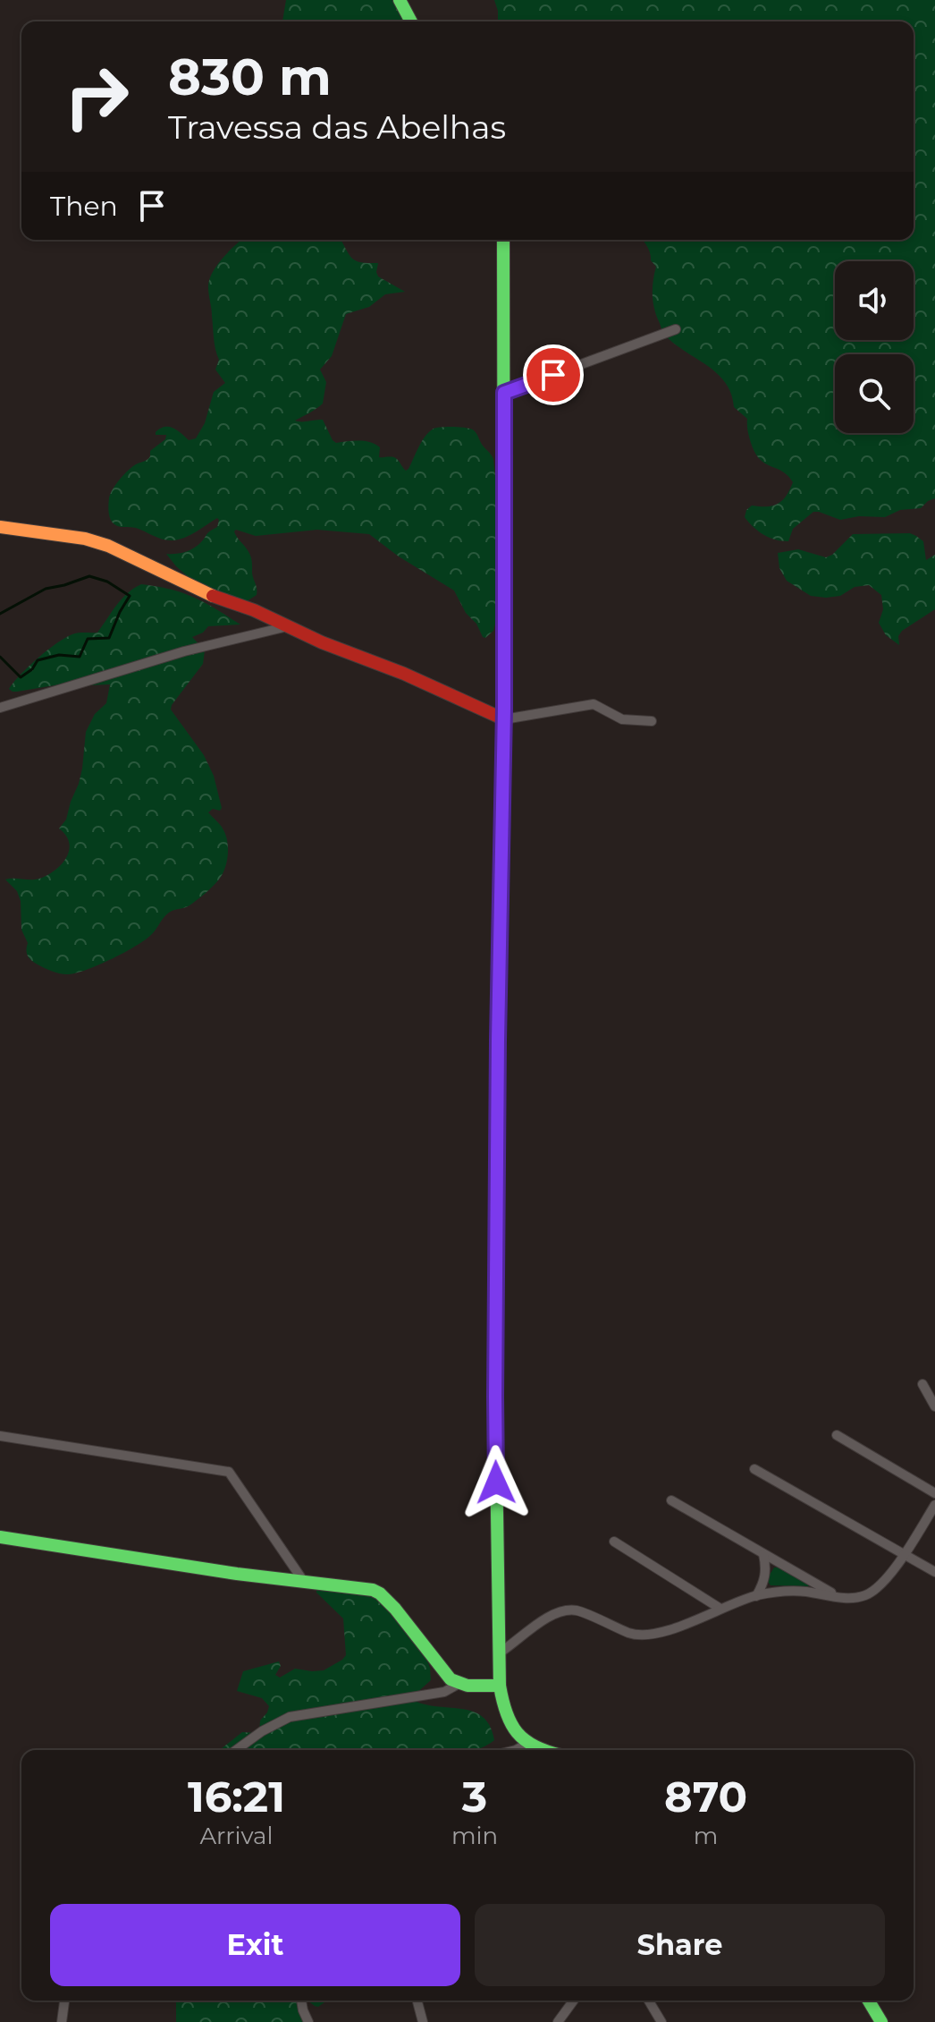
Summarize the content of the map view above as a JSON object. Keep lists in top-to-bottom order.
{
  "page": {
    "turn": ["830 m", "Travessa das Abelhas"],
    "then": "Then",
    "eta": [
      "16:21",
      "Arrival",
      "3",
      "min",
      "870",
      "m"
    ],
    "buttons": ["Exit", "Share"]
  }
}
